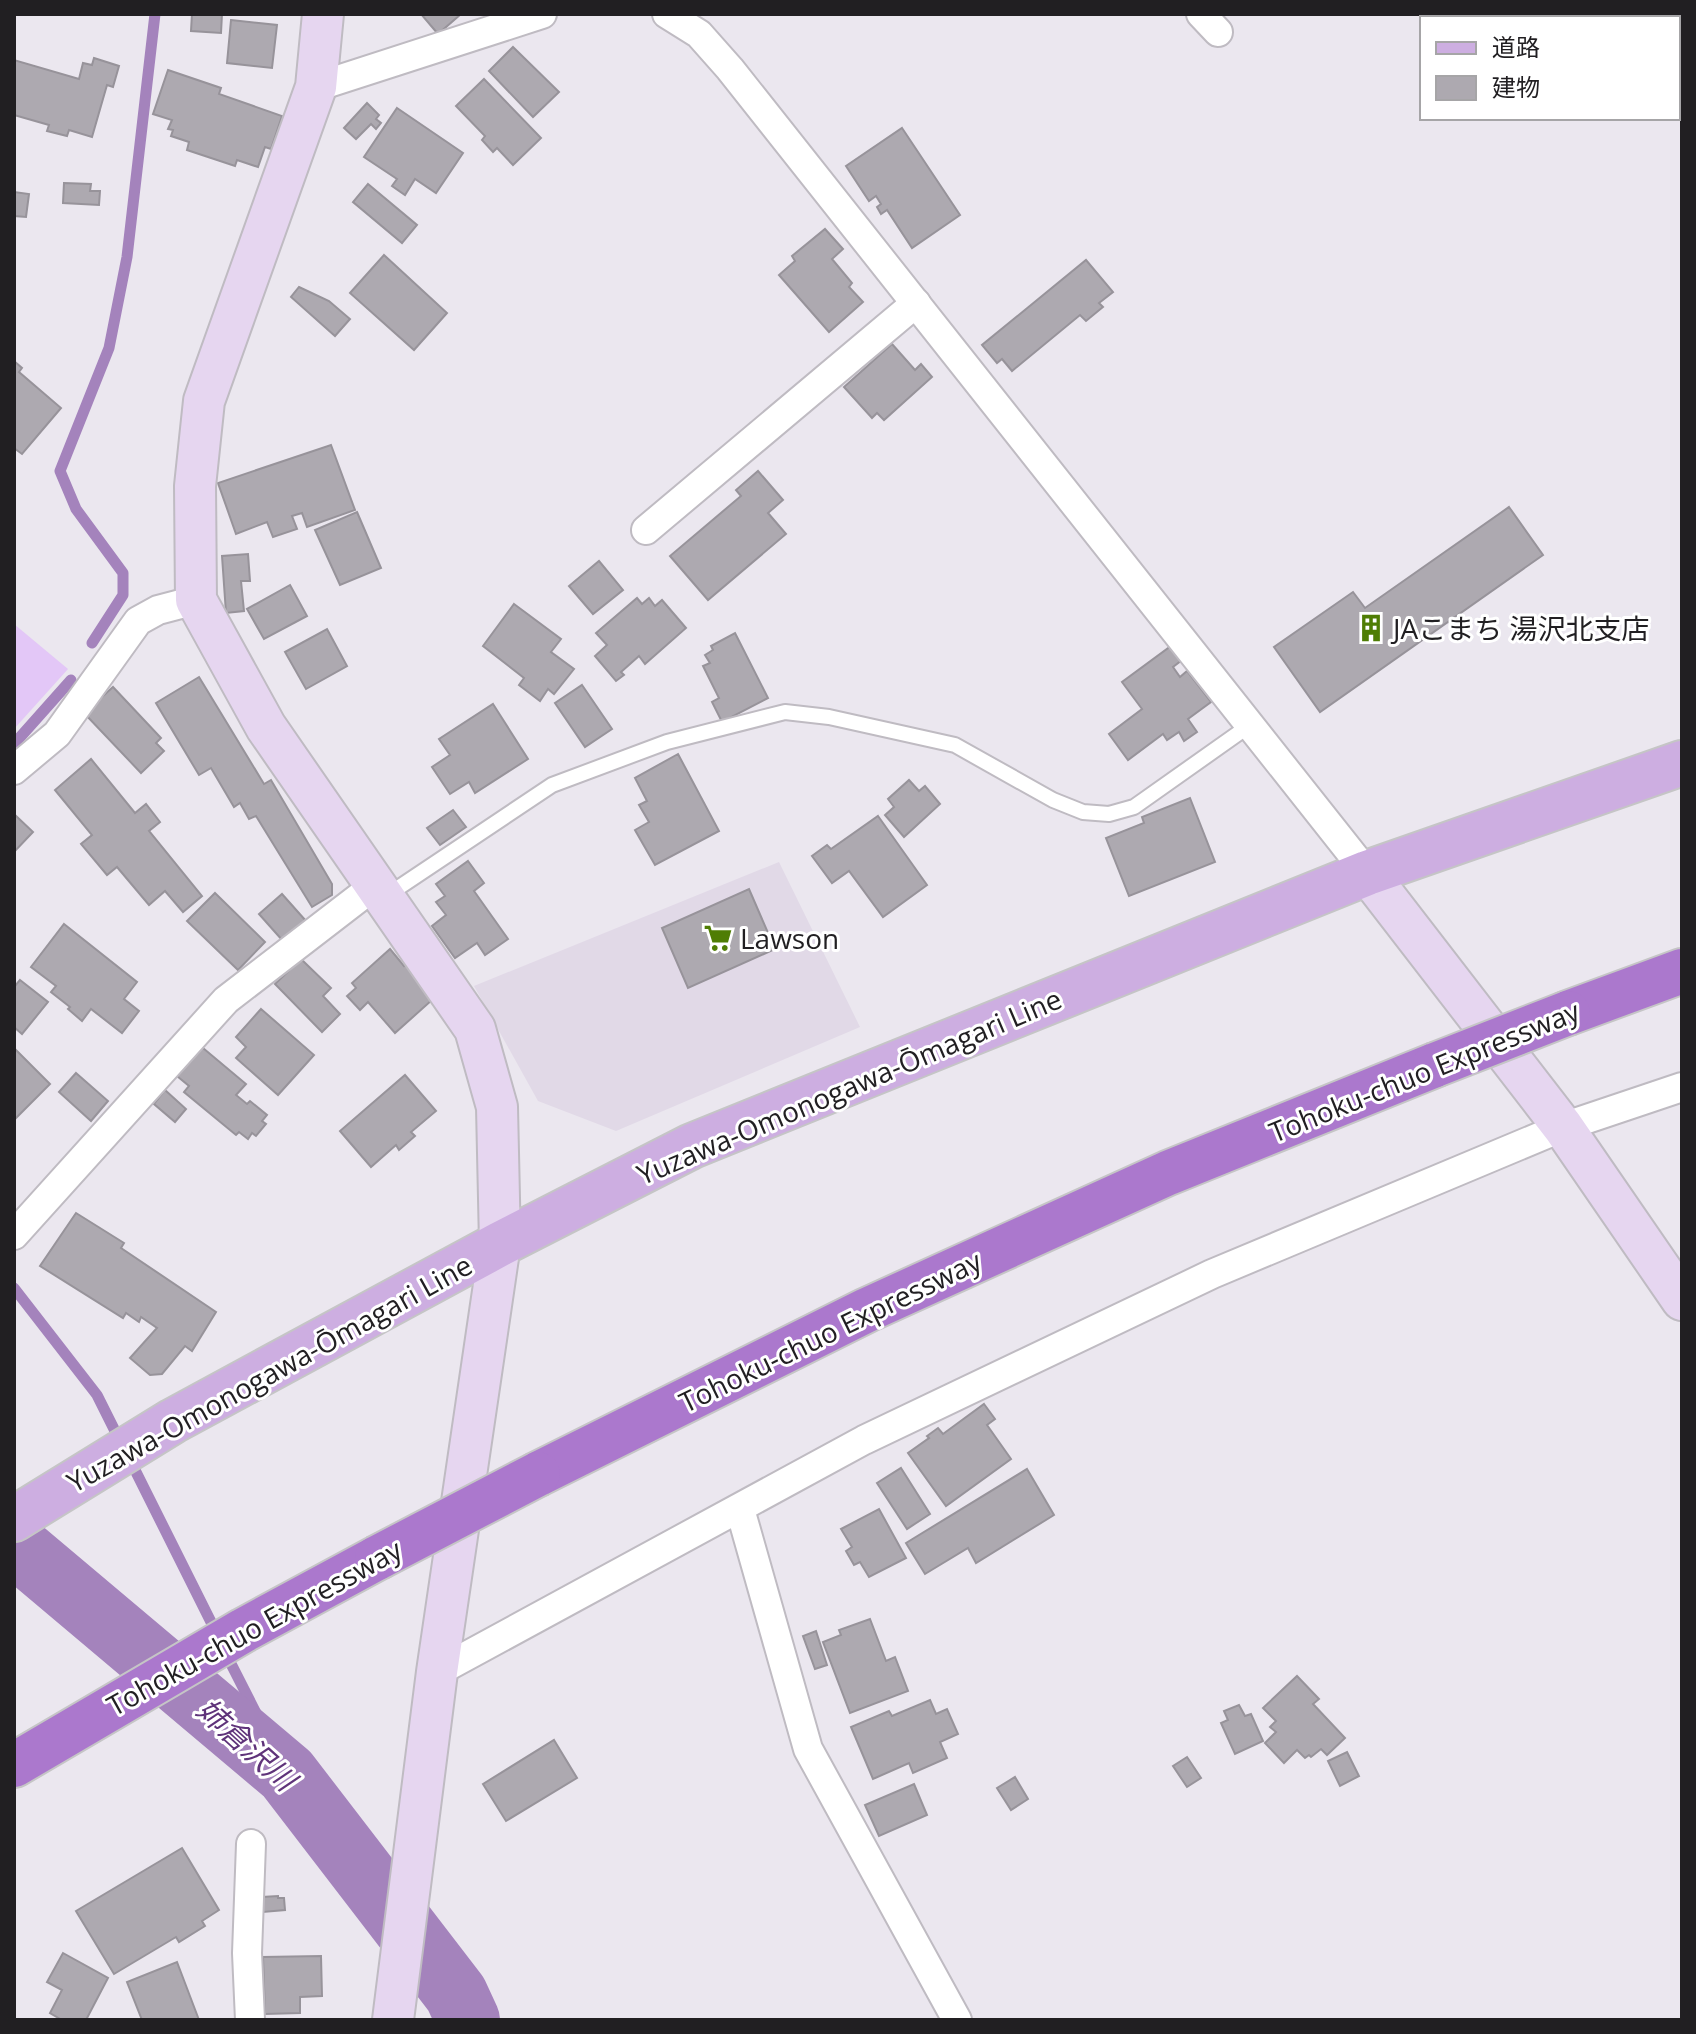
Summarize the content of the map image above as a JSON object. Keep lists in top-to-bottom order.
{
  "streets": {
    "highway": ["Tohoku-chuo Expressway"],
    "main road": ["Yuzawa-Omonogawa-Ōmagari Line"]
  },
  "water": ["姉倉沢川"],
  "places": {
    "building": ["JAこまち 湯沢北支店"],
    "supermarket": ["Lawson"]
  },
  "legend": ["道路", "建物"]
}
